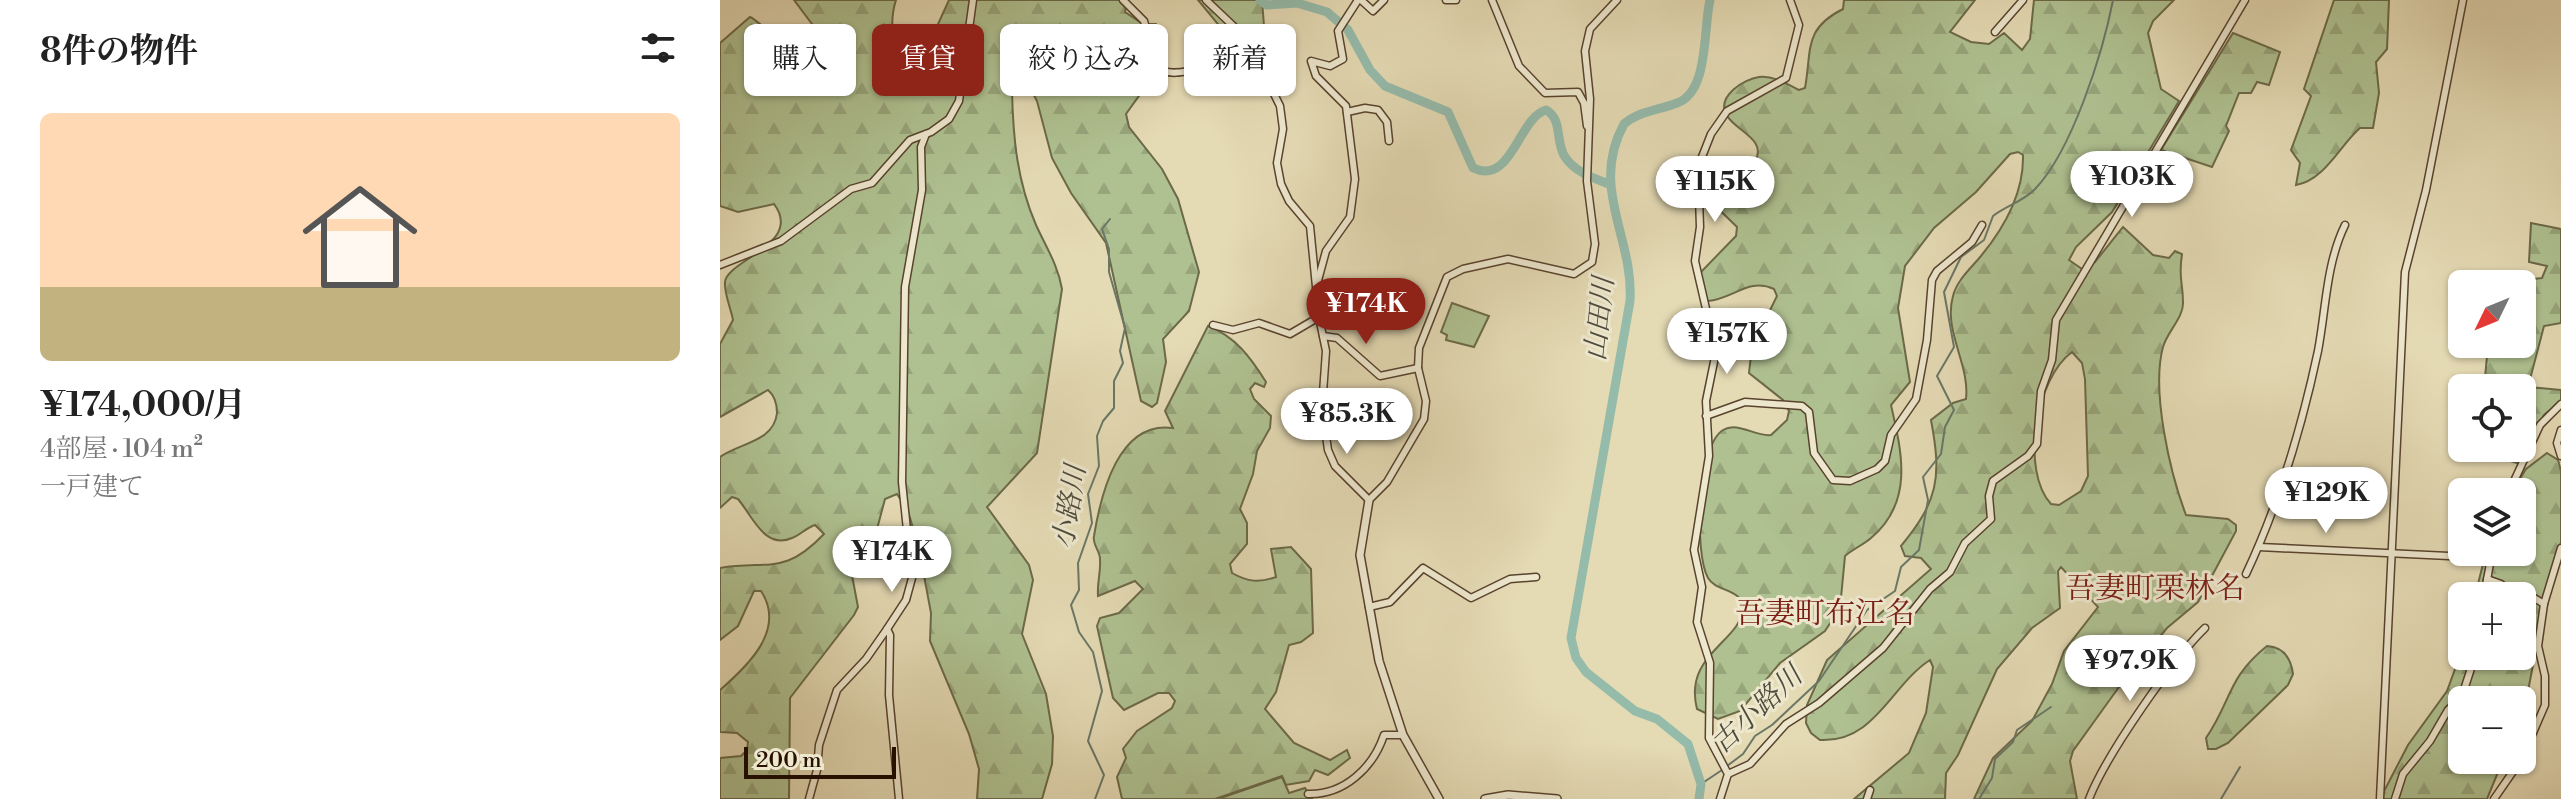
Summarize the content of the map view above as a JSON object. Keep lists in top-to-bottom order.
{
  "districts": ["吾妻町栗林名", "吾妻町布江名"],
  "water": ["山田川", "小路川", "古小路川"],
  "scale_bar": "200 m",
  "north": "bottom left",
  "page": {
    "heading": "8件の物件",
    "chip": [
      "購入",
      "賃貸",
      "絞り込み",
      "新着"
    ],
    "list": [
      {
        "name": "¥174,000/月",
        "note": "4部屋 · 104 m² · 一戸建て"
      }
    ],
    "price": [
      "¥103K",
      "¥115K",
      "¥174K",
      "¥157K",
      "¥85.3K",
      "¥129K",
      "¥174K",
      "¥97.9K"
    ],
    "map_buttons": ["+", "−"],
    "scale": "200 m"
  }
}
